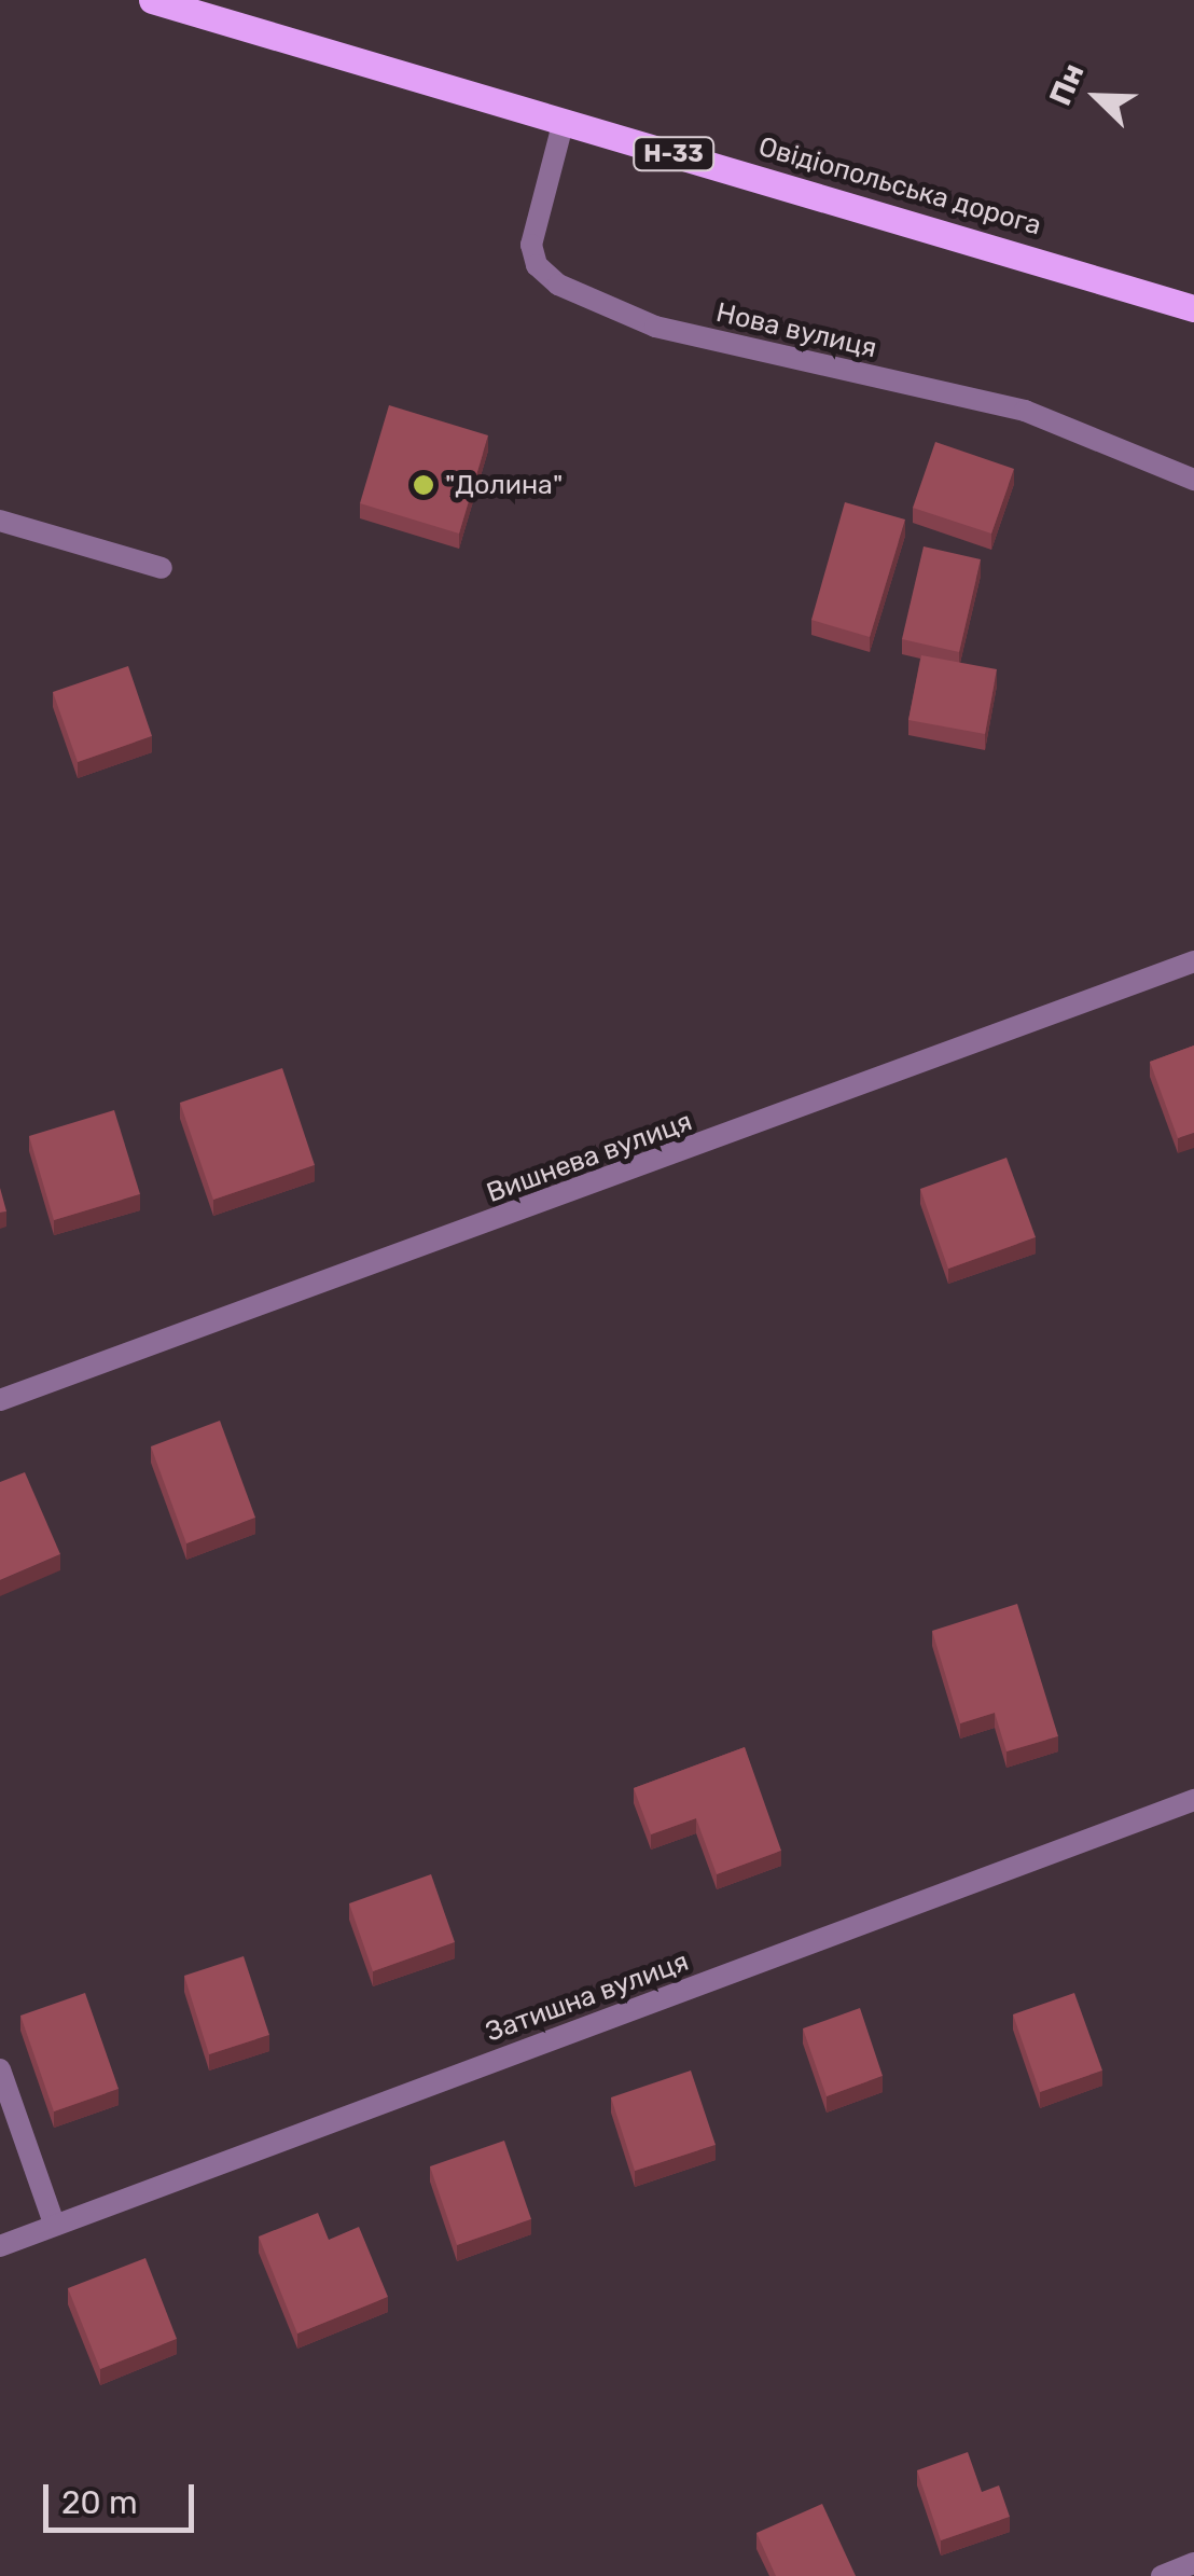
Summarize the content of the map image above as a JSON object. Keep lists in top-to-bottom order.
{
  "streets": {
    "main road": ["Н-33", "Овідіопольська дорога"],
    "street": ["Нова вулиця", "Вишнева вулиця", "Затишна вулиця"]
  },
  "crossings": [
    ["Овідіопольська дорога", "Нова вулиця"]
  ],
  "places": ["\"Долина\""],
  "scale_bar": "20 m",
  "north": "top left"
}
